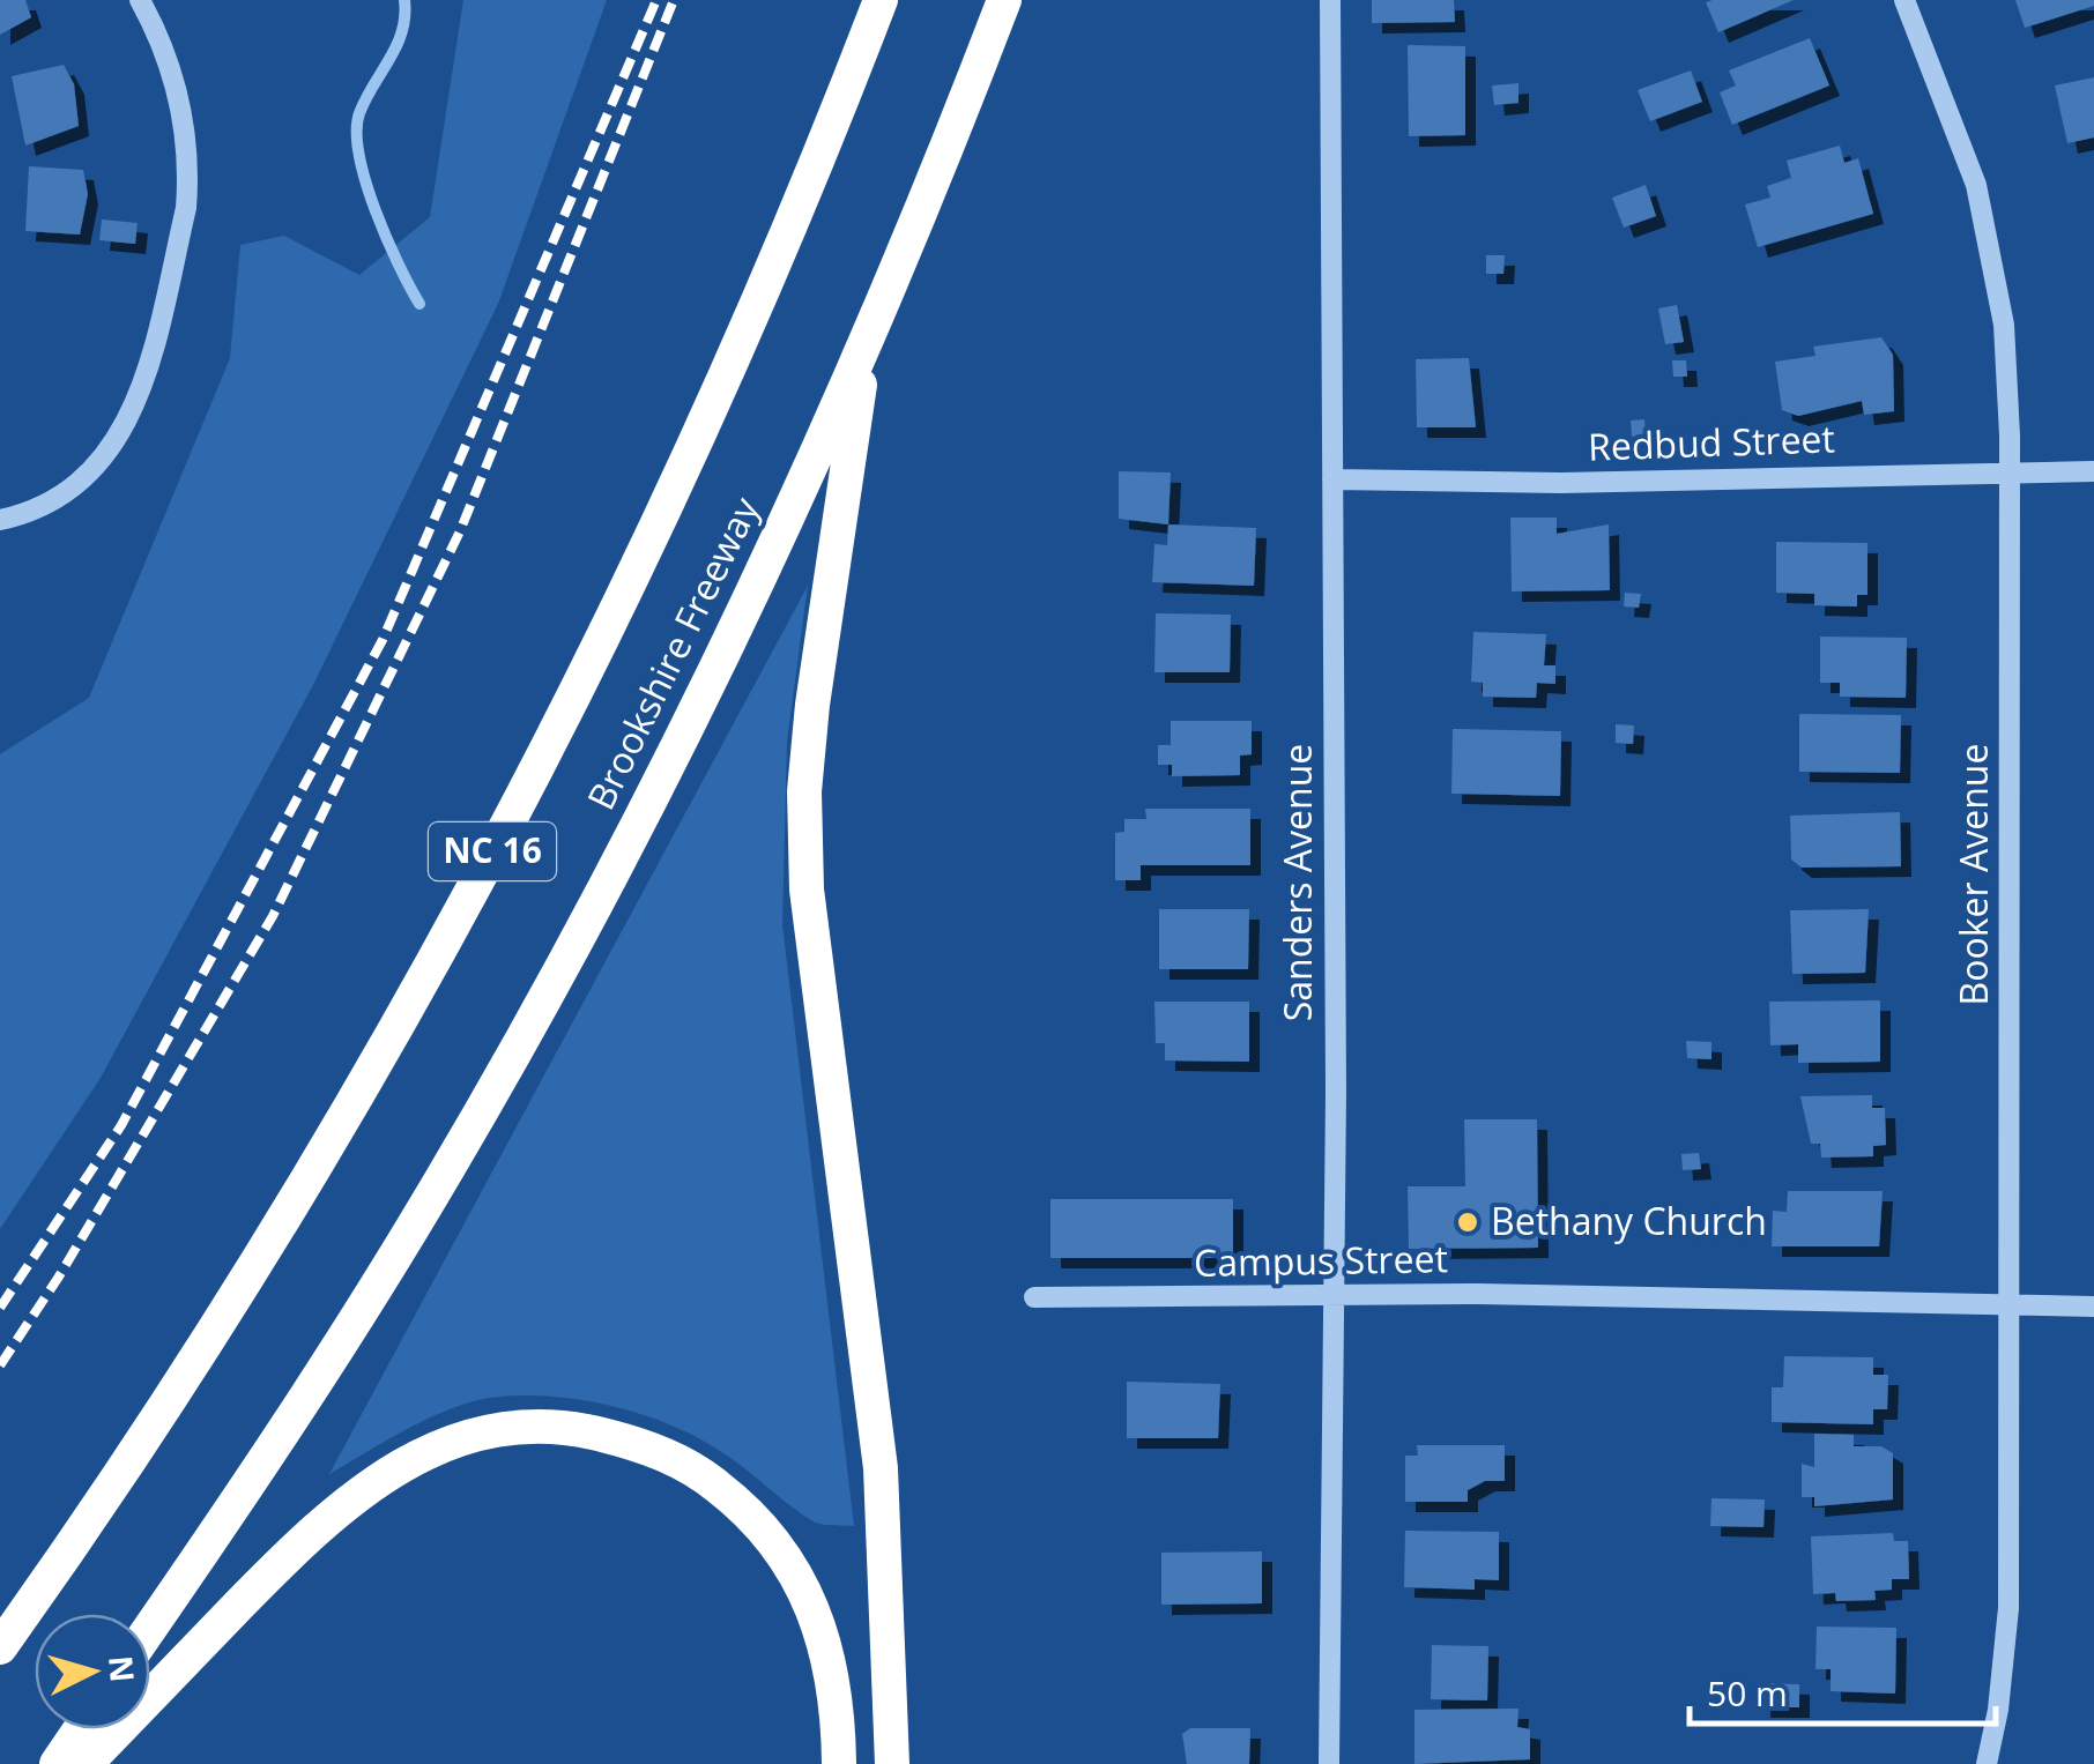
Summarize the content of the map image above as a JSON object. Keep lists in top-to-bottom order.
{
  "streets": {
    "highway": ["Brookshire Freeway", "NC 16"],
    "street": [
      "Redbud Street",
      "Booker Avenue",
      "Sanders Avenue",
      "Campus Street"
    ]
  },
  "crossings": [
    ["Redbud Street", "Booker Avenue"],
    ["Redbud Street", "Sanders Avenue"],
    ["Booker Avenue", "Campus Street"],
    ["Sanders Avenue", "Campus Street"]
  ],
  "places": ["Bethany Church"],
  "scale_bar": "50 m",
  "north": "right"
}
